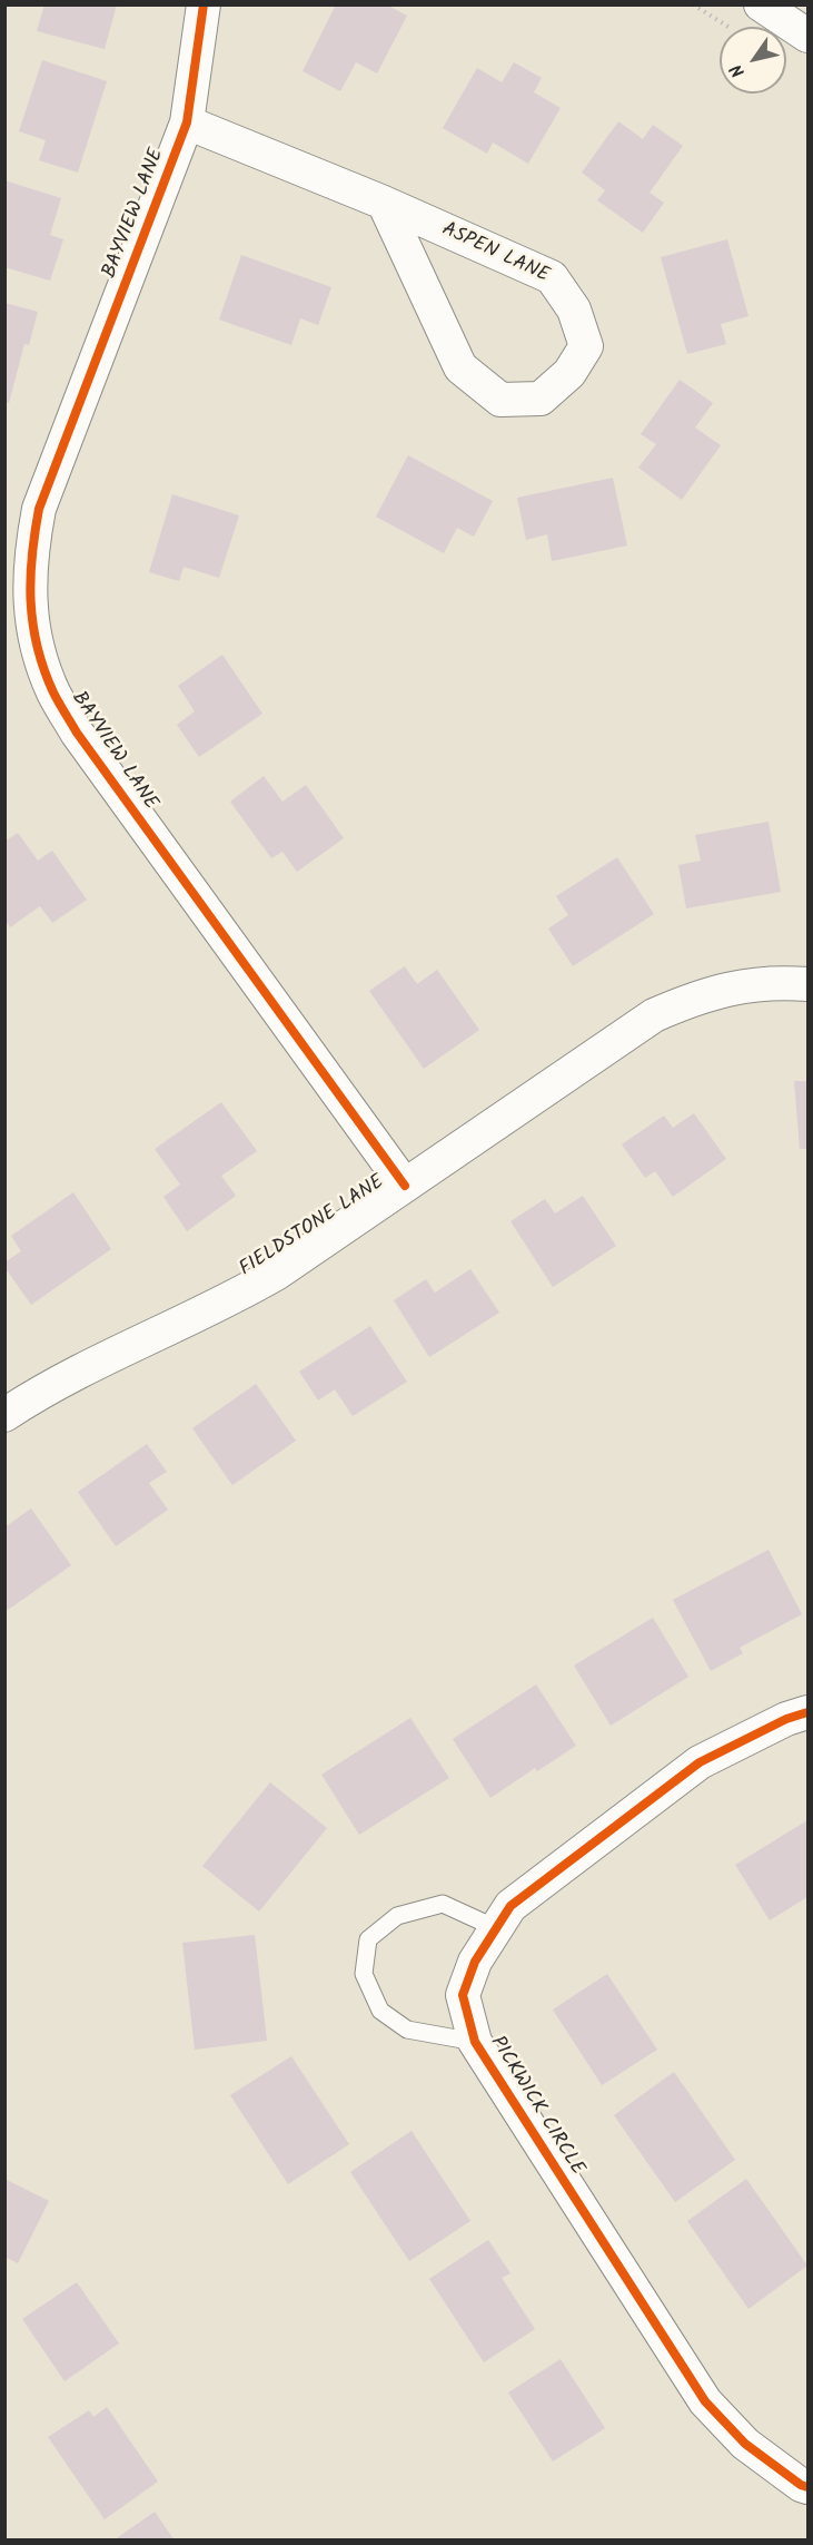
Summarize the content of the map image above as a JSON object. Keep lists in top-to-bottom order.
{
  "streets": {
    "street": [
      "BAYVIEW LANE",
      "ASPEN LANE",
      "FIELDSTONE LANE",
      "PICKWICK CIRCLE"
    ]
  },
  "crossings": [
    ["BAYVIEW LANE", "ASPEN LANE"],
    ["BAYVIEW LANE", "FIELDSTONE LANE"]
  ],
  "north": "bottom left"
}
